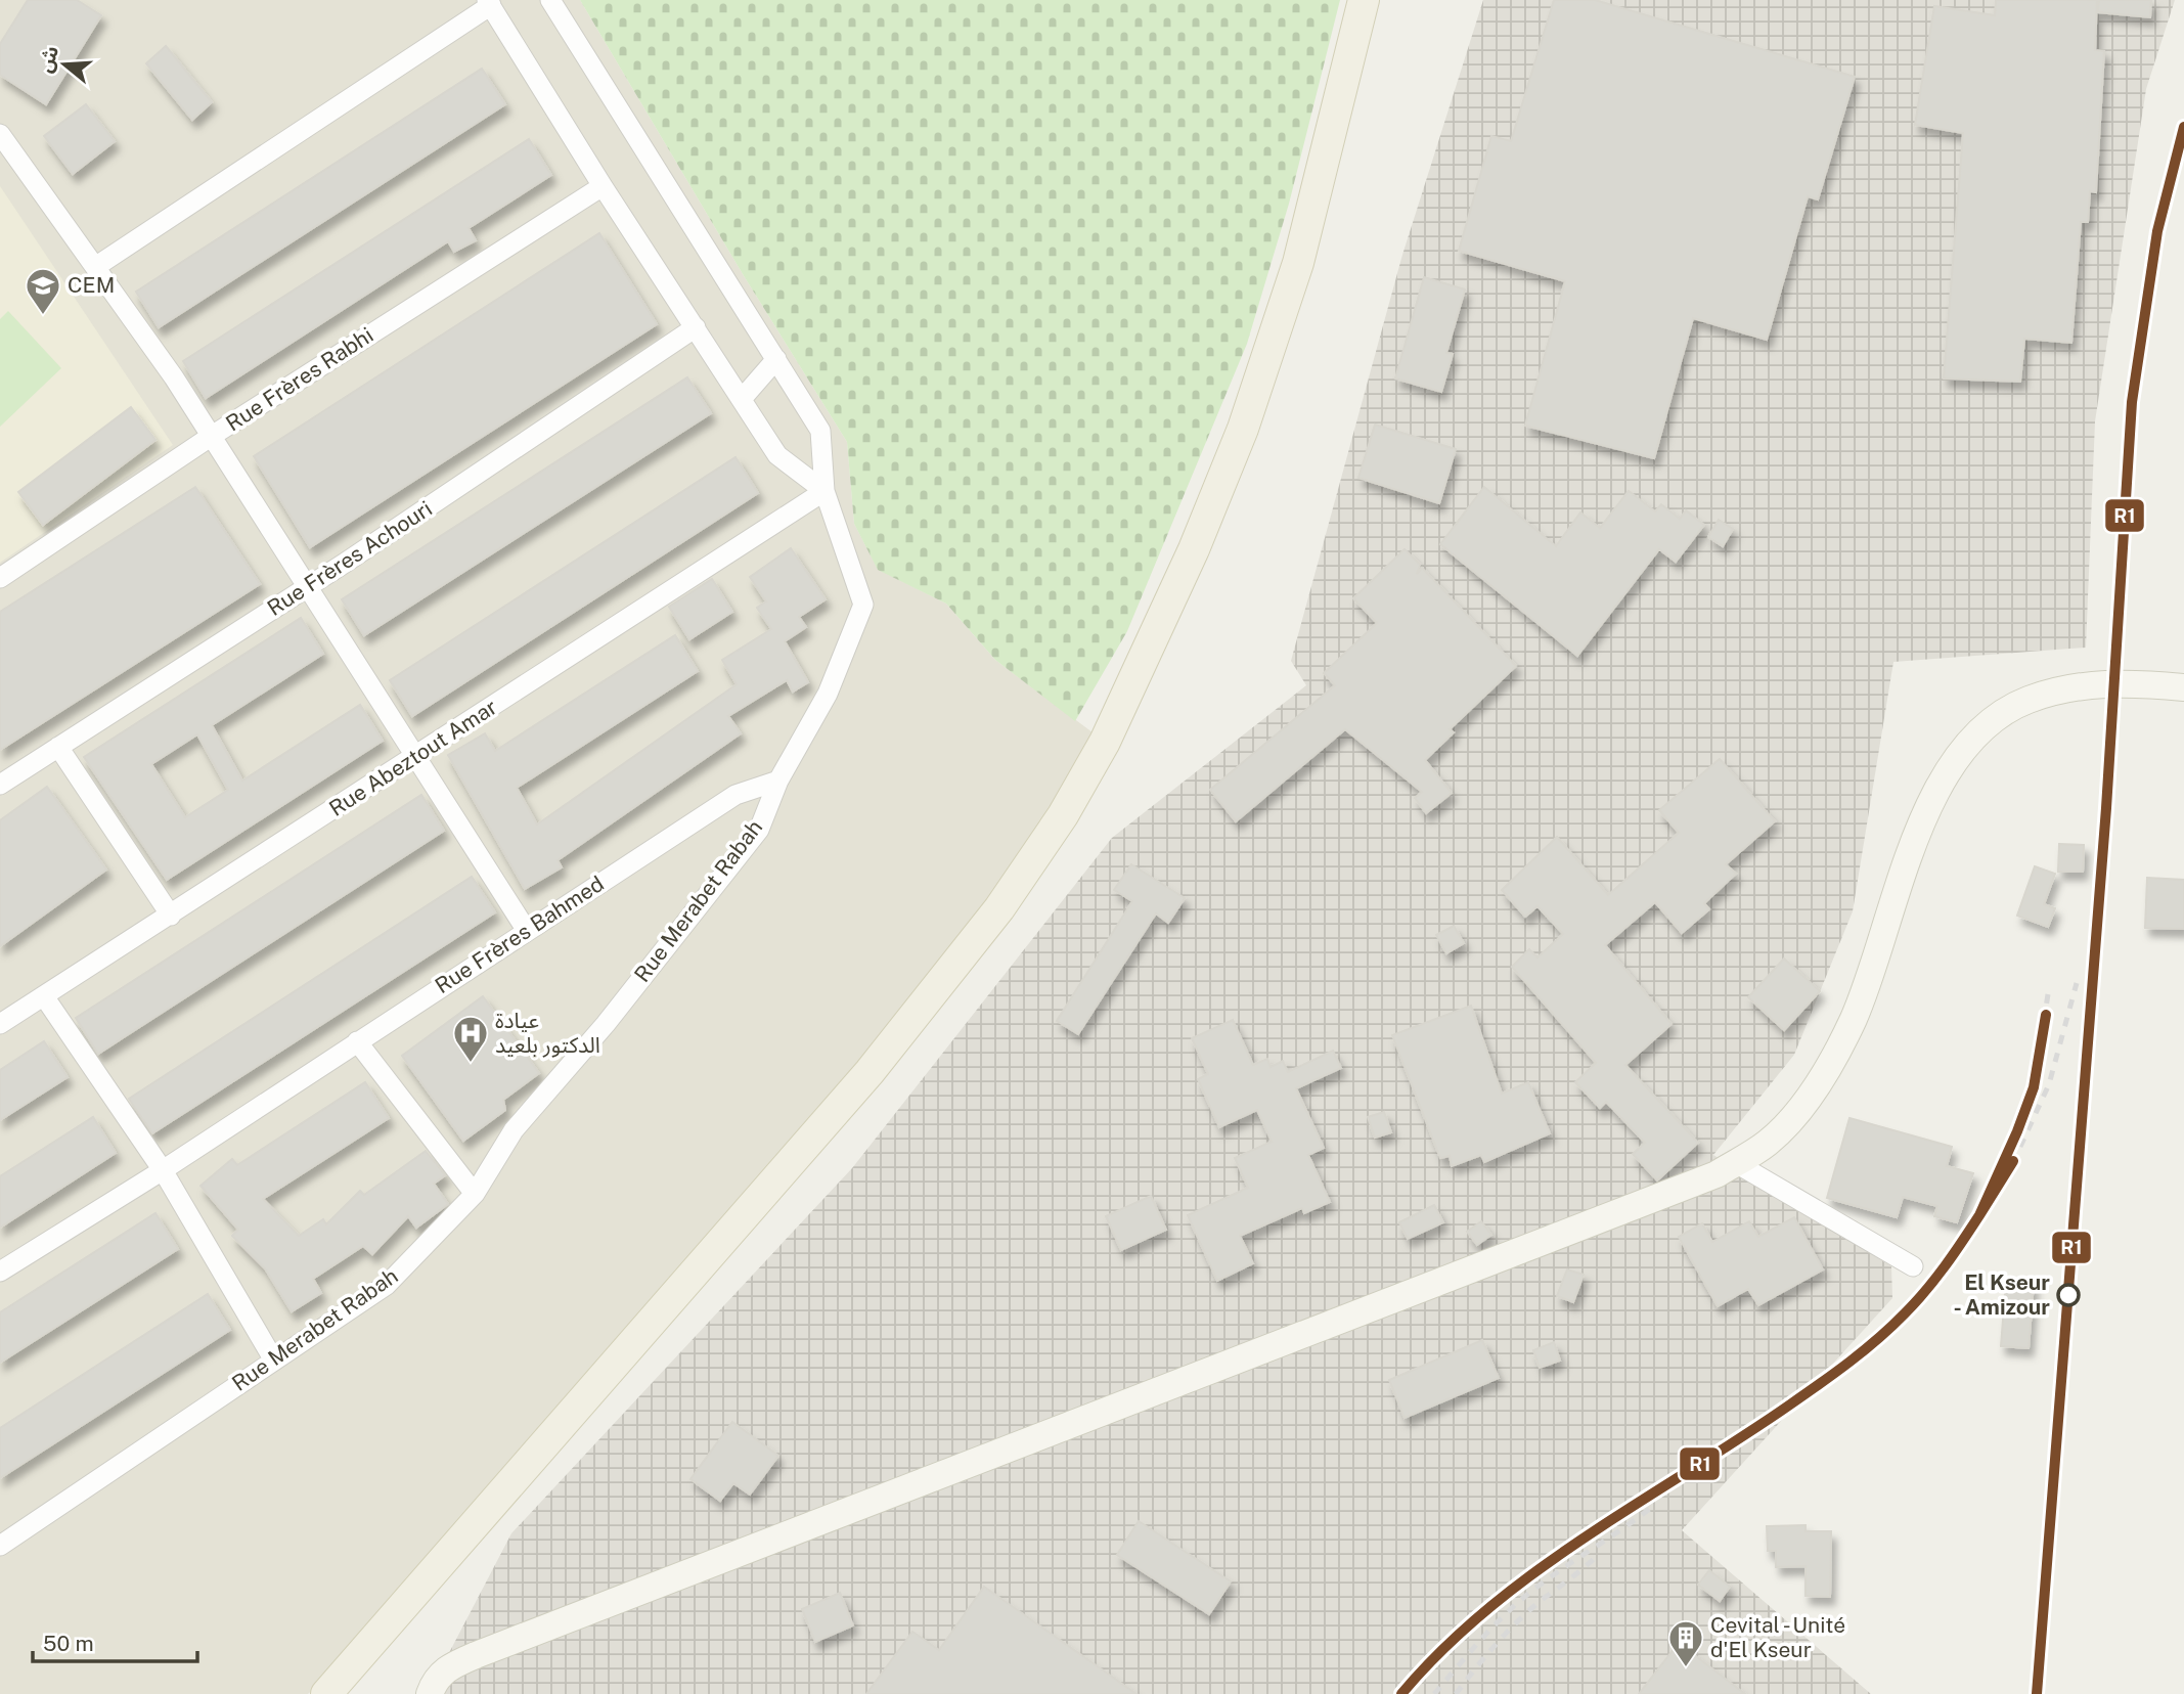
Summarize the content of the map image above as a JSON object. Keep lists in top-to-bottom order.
{
  "streets": {
    "street": [
      "Rue Frères Rabhi",
      "Rue Frères Achouri",
      "Rue Abeztout Amar",
      "Rue Merabet Rabah",
      "Rue Frères Bahmed"
    ]
  },
  "crossings": [
    ["Rue Merabet Rabah", "Rue Frères Bahmed"]
  ],
  "places": {
    "school or university": ["CEM"],
    "hospital": ["عيادة الدكتور بلعيد"],
    "other": ["El Kseur - Amizour"],
    "building": ["Cevital - Unité d'El Kseur"]
  },
  "lines": ["transit line R1"],
  "scale_bar": "50 m",
  "north": "left"
}
